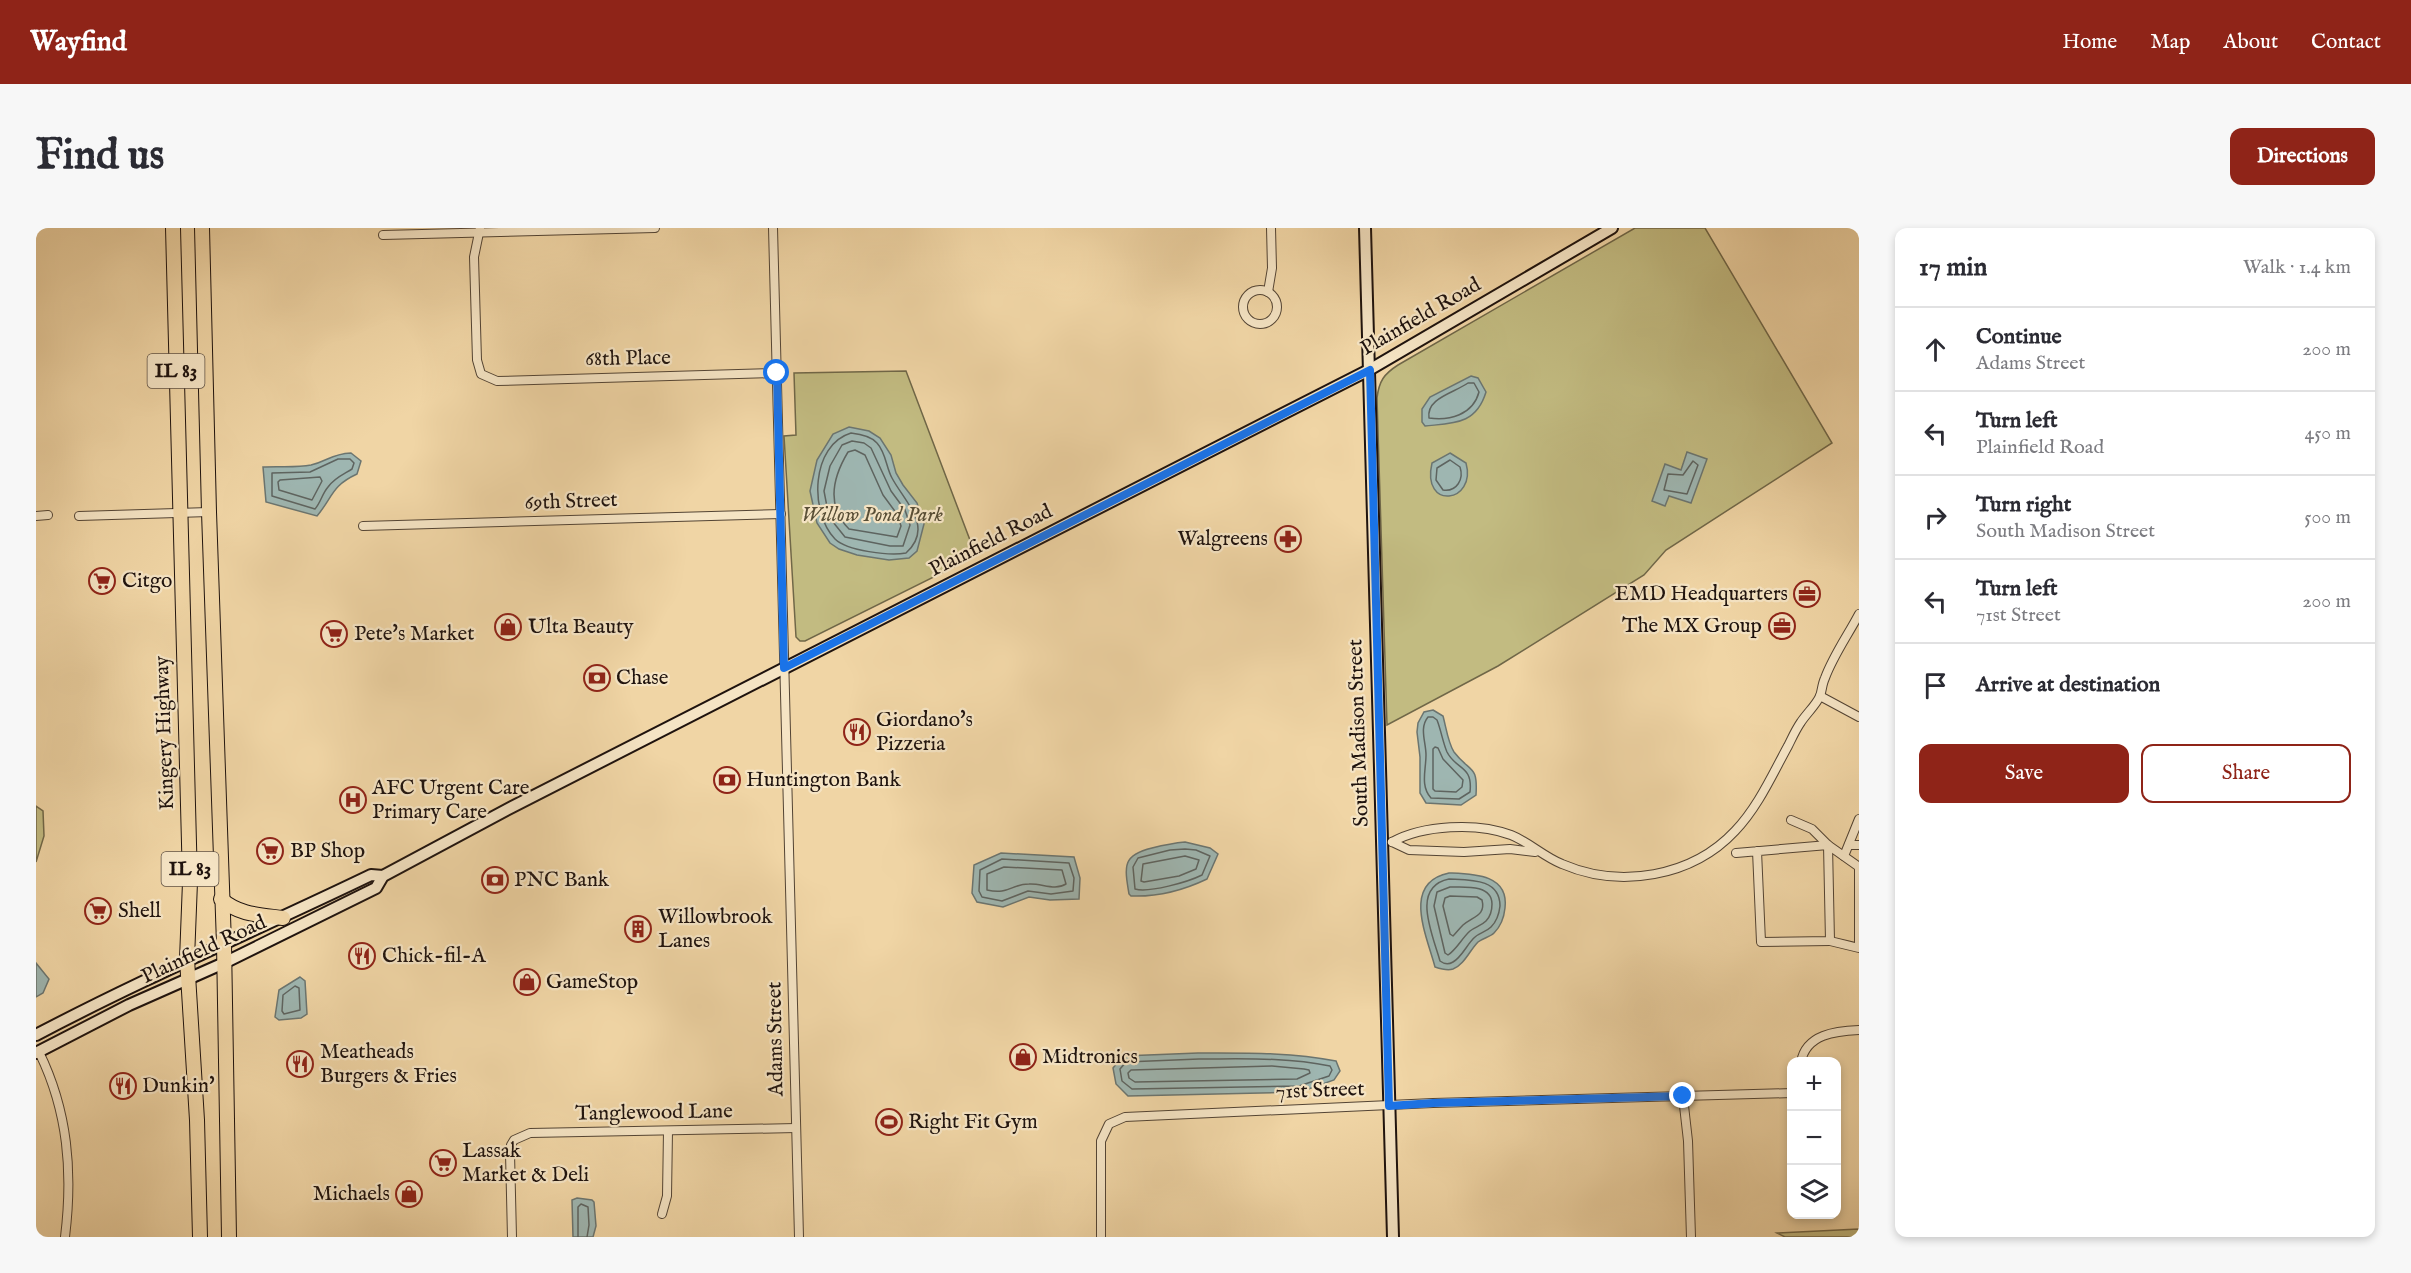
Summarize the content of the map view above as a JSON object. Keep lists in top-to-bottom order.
{
  "streets": {
    "highway": ["IL 83", "Kingery Highway"],
    "main road": ["Plainfield Road", "South Madison Street"],
    "street": [
      "68th Place",
      "69th Street",
      "Adams Street",
      "71st Street",
      "Tanglewood Lane"
    ]
  },
  "crossings": [
    ["Plainfield Road", "IL 83"],
    ["Plainfield Road", "Kingery Highway"],
    ["Plainfield Road", "South Madison Street"],
    ["Plainfield Road", "Adams Street"],
    ["68th Place", "Adams Street"],
    ["69th Street", "Adams Street"],
    ["South Madison Street", "71st Street"],
    ["Adams Street", "Tanglewood Lane"]
  ],
  "parks": ["Willow Pond Park"],
  "places": {
    "pharmacy": ["Walgreens"],
    "supermarket": [
      "Citgo",
      "Pete's Market",
      "BP Shop",
      "Shell",
      "Lassak Market & Deli"
    ],
    "office": ["EMD Headquarters", "The MX Group"],
    "shop": [
      "Ulta Beauty",
      "GameStop",
      "Midtronics",
      "Michaels"
    ],
    "bank": ["Chase", "Huntington Bank", "PNC Bank"],
    "restaurant": [
      "Giordano's Pizzeria",
      "Chick-fil-A",
      "Meatheads Burgers & Fries",
      "Dunkin'"
    ],
    "hospital": ["AFC Urgent Care Primary Care"],
    "building": ["Willowbrook Lanes"],
    "sports": ["Right Fit Gym"]
  },
  "page": {
    "header": "Wayfind",
    "nav": [
      "Home",
      "Map",
      "About",
      "Contact"
    ],
    "buttons": [
      "Directions",
      ["Save", "Share"]
    ],
    "title": "Find us",
    "heading": ["17 min", "Walk · 1.4 km"],
    "list": [
      ["Continue", "Adams Street", "200 m"],
      ["Turn left", "Plainfield Road", "450 m"],
      ["Turn right", "South Madison Street", "500 m"],
      ["Turn left", "71st Street", "200 m"],
      "Arrive at destination"
    ],
    "map_buttons": ["+", "−"]
  }
}
